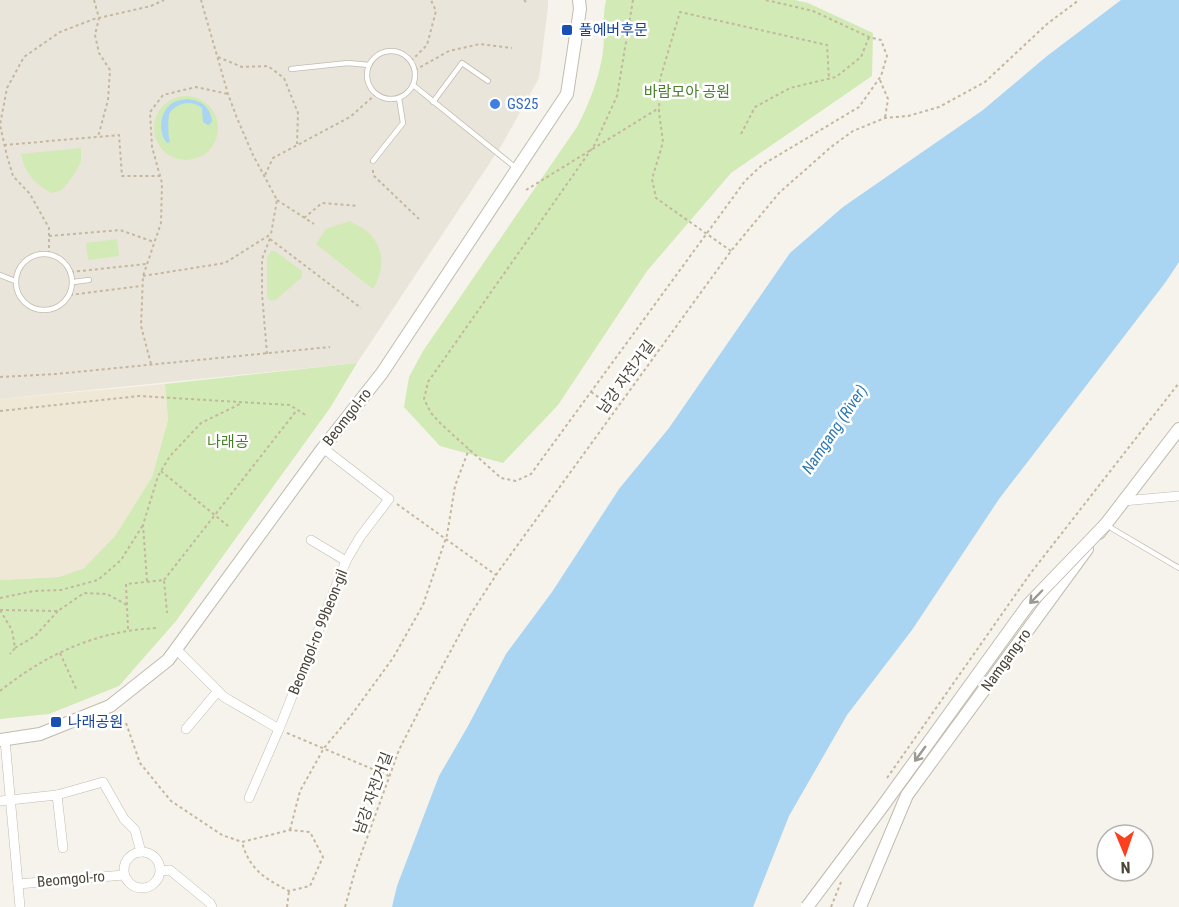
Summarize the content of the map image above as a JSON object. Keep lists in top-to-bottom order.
{
  "streets": {
    "street": ["Beomgol-ro", "Beomgol-ro 99beon-gil", "Namgang-ro"],
    "path": ["남강 자전거길"]
  },
  "water": ["Namgang (River)"],
  "parks": ["바람모아 공원", "나래공"],
  "places": {
    "transit": ["풀에버후문", "나래공원"],
    "other": ["GS25"]
  },
  "north": "bottom"
}
